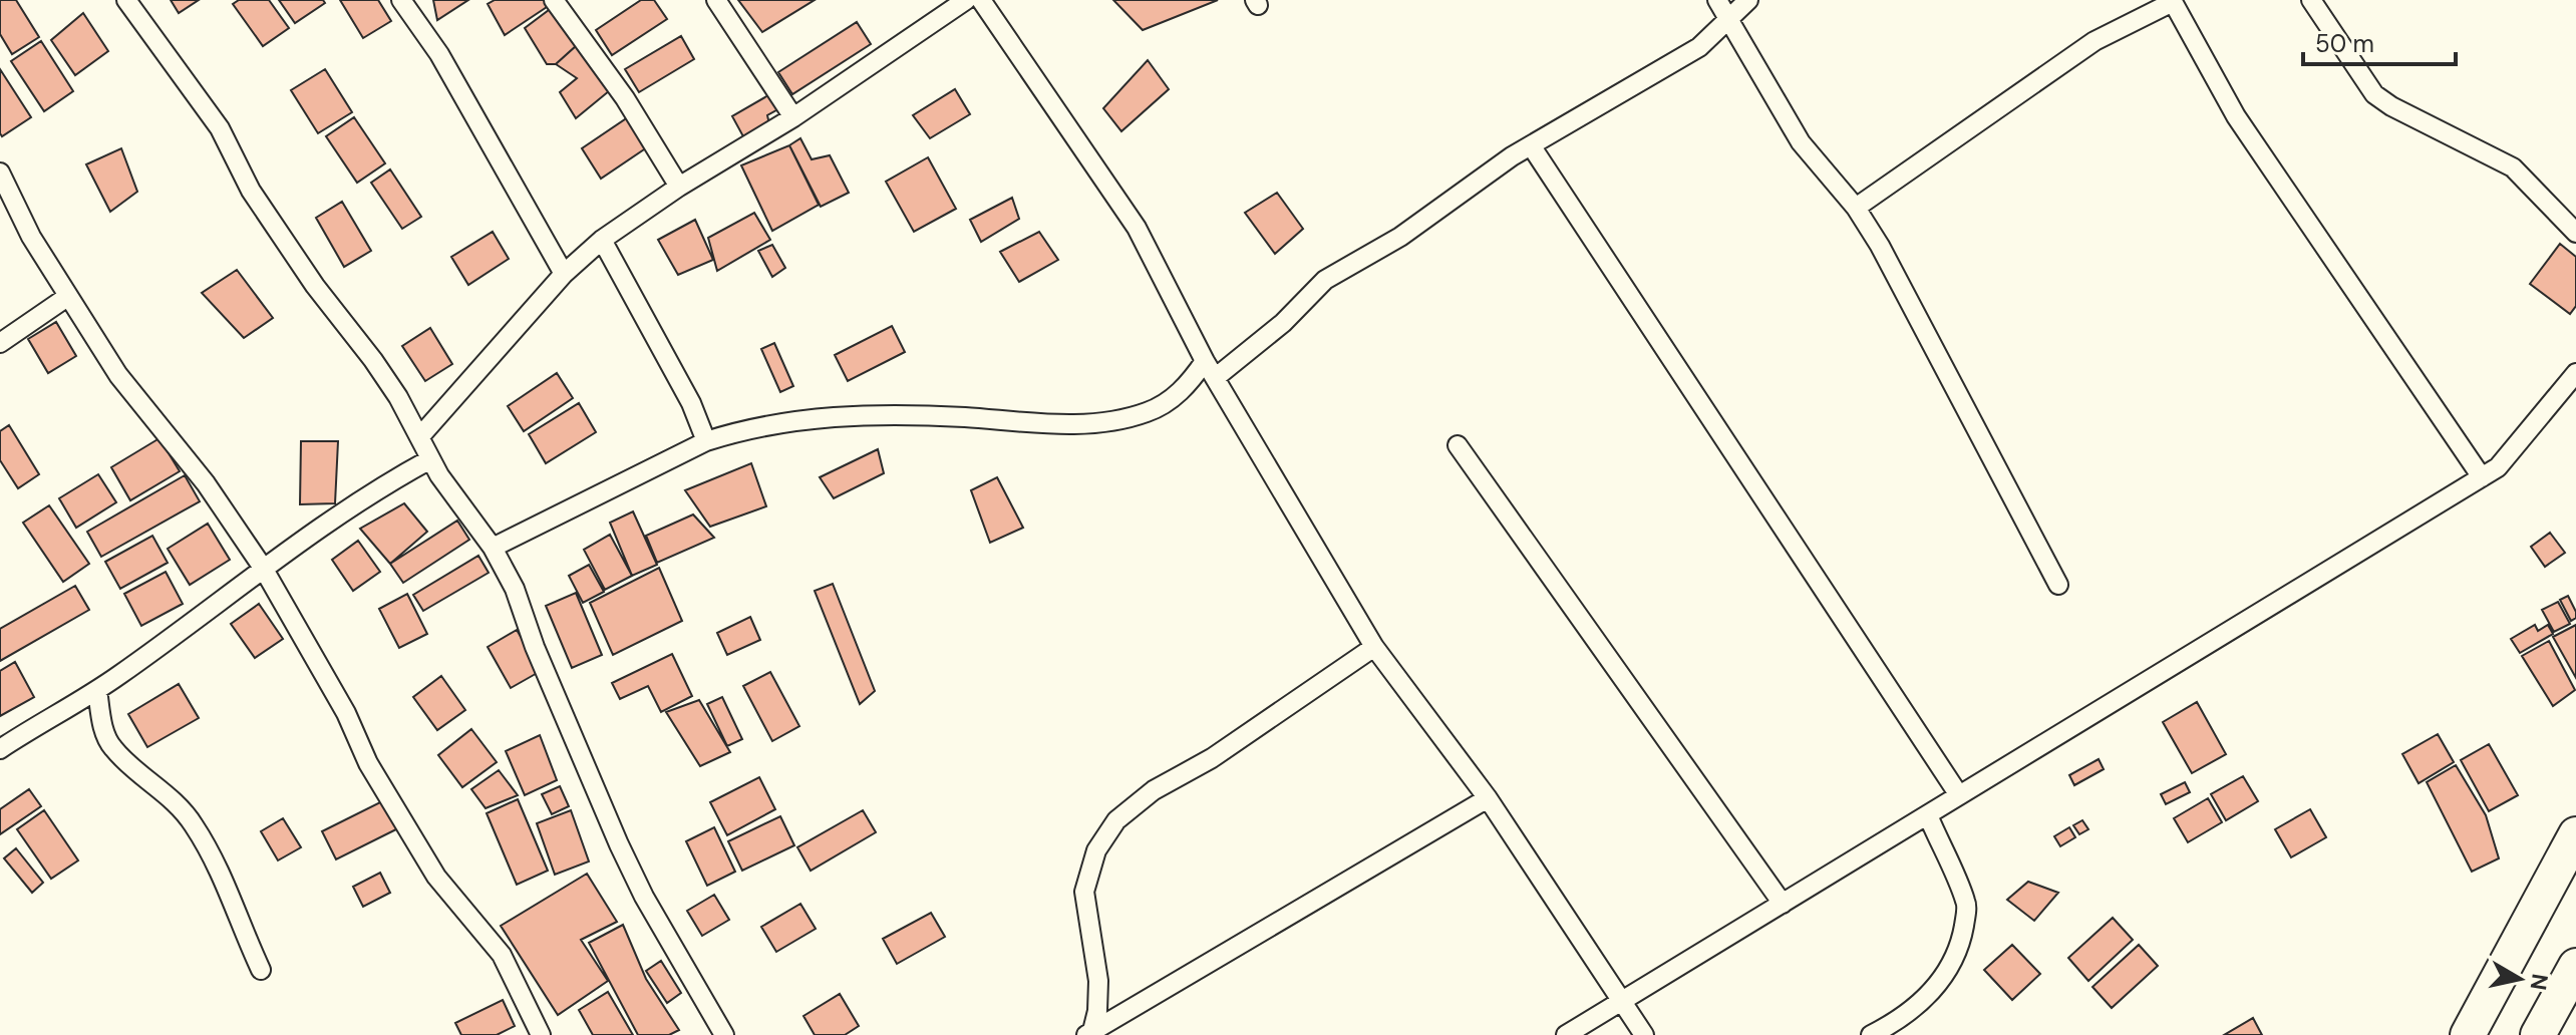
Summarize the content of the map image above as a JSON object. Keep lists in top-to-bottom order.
{
  "scale_bar": "50 m",
  "north": "right"
}
